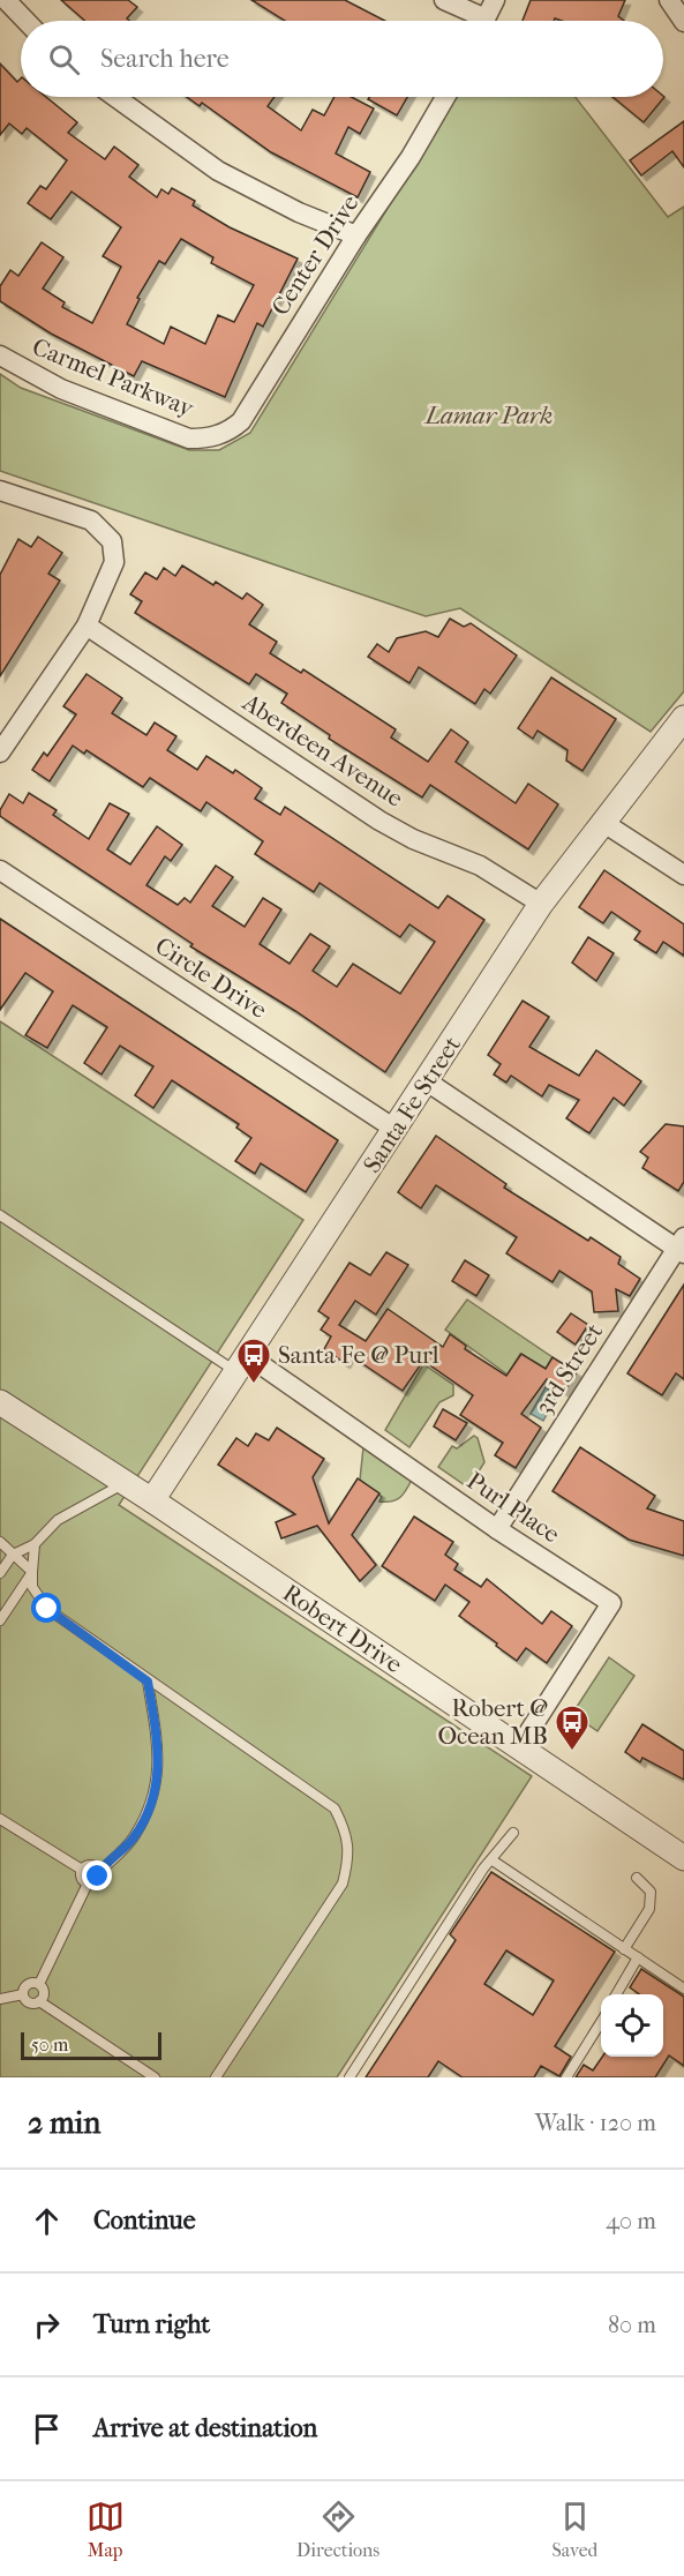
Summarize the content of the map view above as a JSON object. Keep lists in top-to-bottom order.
{
  "streets": {
    "street": [
      "Center Drive",
      "Carmel Parkway",
      "Aberdeen Avenue",
      "Circle Drive",
      "Santa Fe Street",
      "3rd Street",
      "Purl Place",
      "Robert Drive"
    ]
  },
  "crossings": [
    ["Center Drive", "Carmel Parkway"],
    ["Aberdeen Avenue", "Santa Fe Street"],
    ["Circle Drive", "Santa Fe Street"],
    ["Santa Fe Street", "Purl Place"],
    ["Santa Fe Street", "Robert Drive"],
    ["3rd Street", "Purl Place"],
    ["Purl Place", "Robert Drive"]
  ],
  "parks": ["Lamar Park"],
  "places": {
    "bus stop": ["Santa Fe @ Purl", "Robert @ Ocean MB"]
  },
  "scale_bar": "50 m",
  "page": {
    "search": "Search here",
    "scale": "50 m",
    "heading": ["2 min", "Walk · 120 m"],
    "list": [
      ["Continue", "40 m"],
      ["Turn right", "80 m"],
      "Arrive at destination"
    ],
    "nav": ["Map", "Directions", "Saved"]
  }
}
